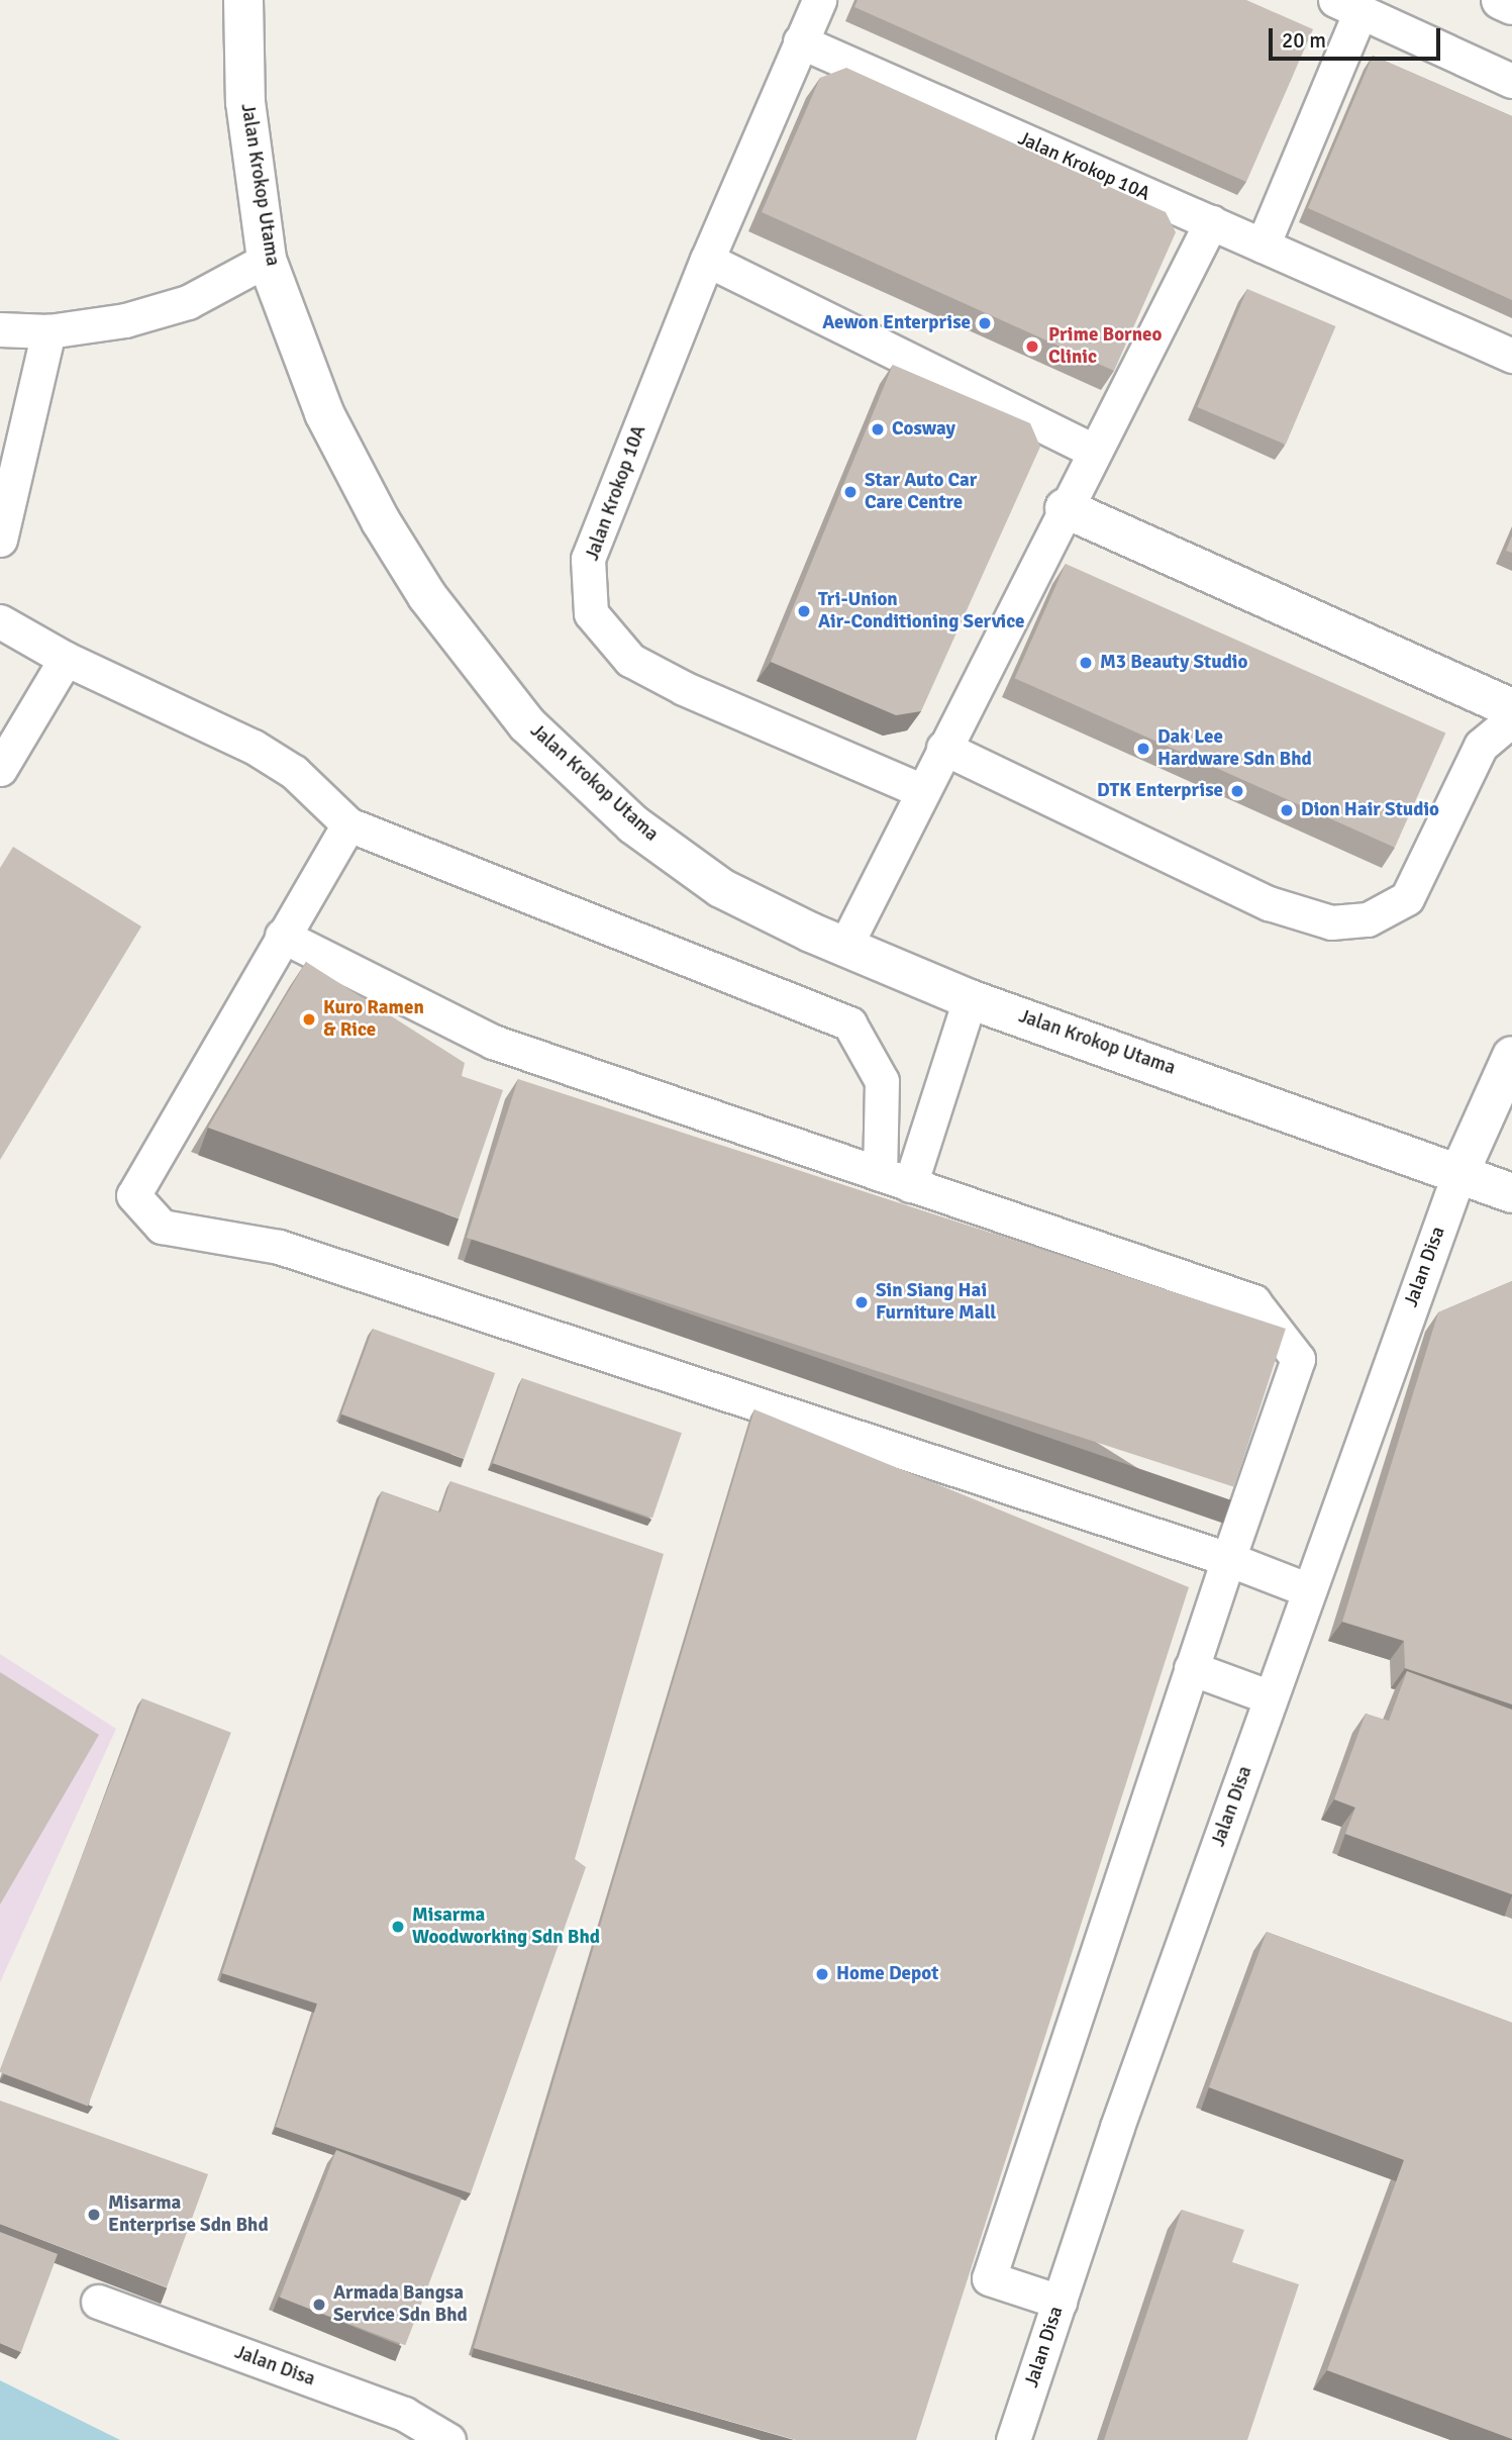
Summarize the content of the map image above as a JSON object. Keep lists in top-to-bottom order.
{
  "streets": {
    "street": ["Jalan Krokop Utama"],
    "lane": ["Jalan Krokop 10A", "Jalan Disa"]
  },
  "crossings": [
    ["Jalan Krokop Utama", "Jalan Disa"]
  ],
  "places": [
    "Aewon Enterprise",
    "Prime Borneo Clinic",
    "Cosway",
    "Star Auto Car Care Centre",
    "Tri-Union Air-Conditioning Service",
    "M3 Beauty Studio",
    "Dak Lee Hardware Sdn Bhd",
    "DTK Enterprise",
    "Dion Hair Studio",
    "Kuro Ramen & Rice",
    "Sin Siang Hai Furniture Mall",
    "Misarma Woodworking Sdn Bhd",
    "Home Depot",
    "Misarma Enterprise Sdn Bhd",
    "Armada Bangsa Service Sdn Bhd"
  ],
  "scale_bar": "20 m"
}
